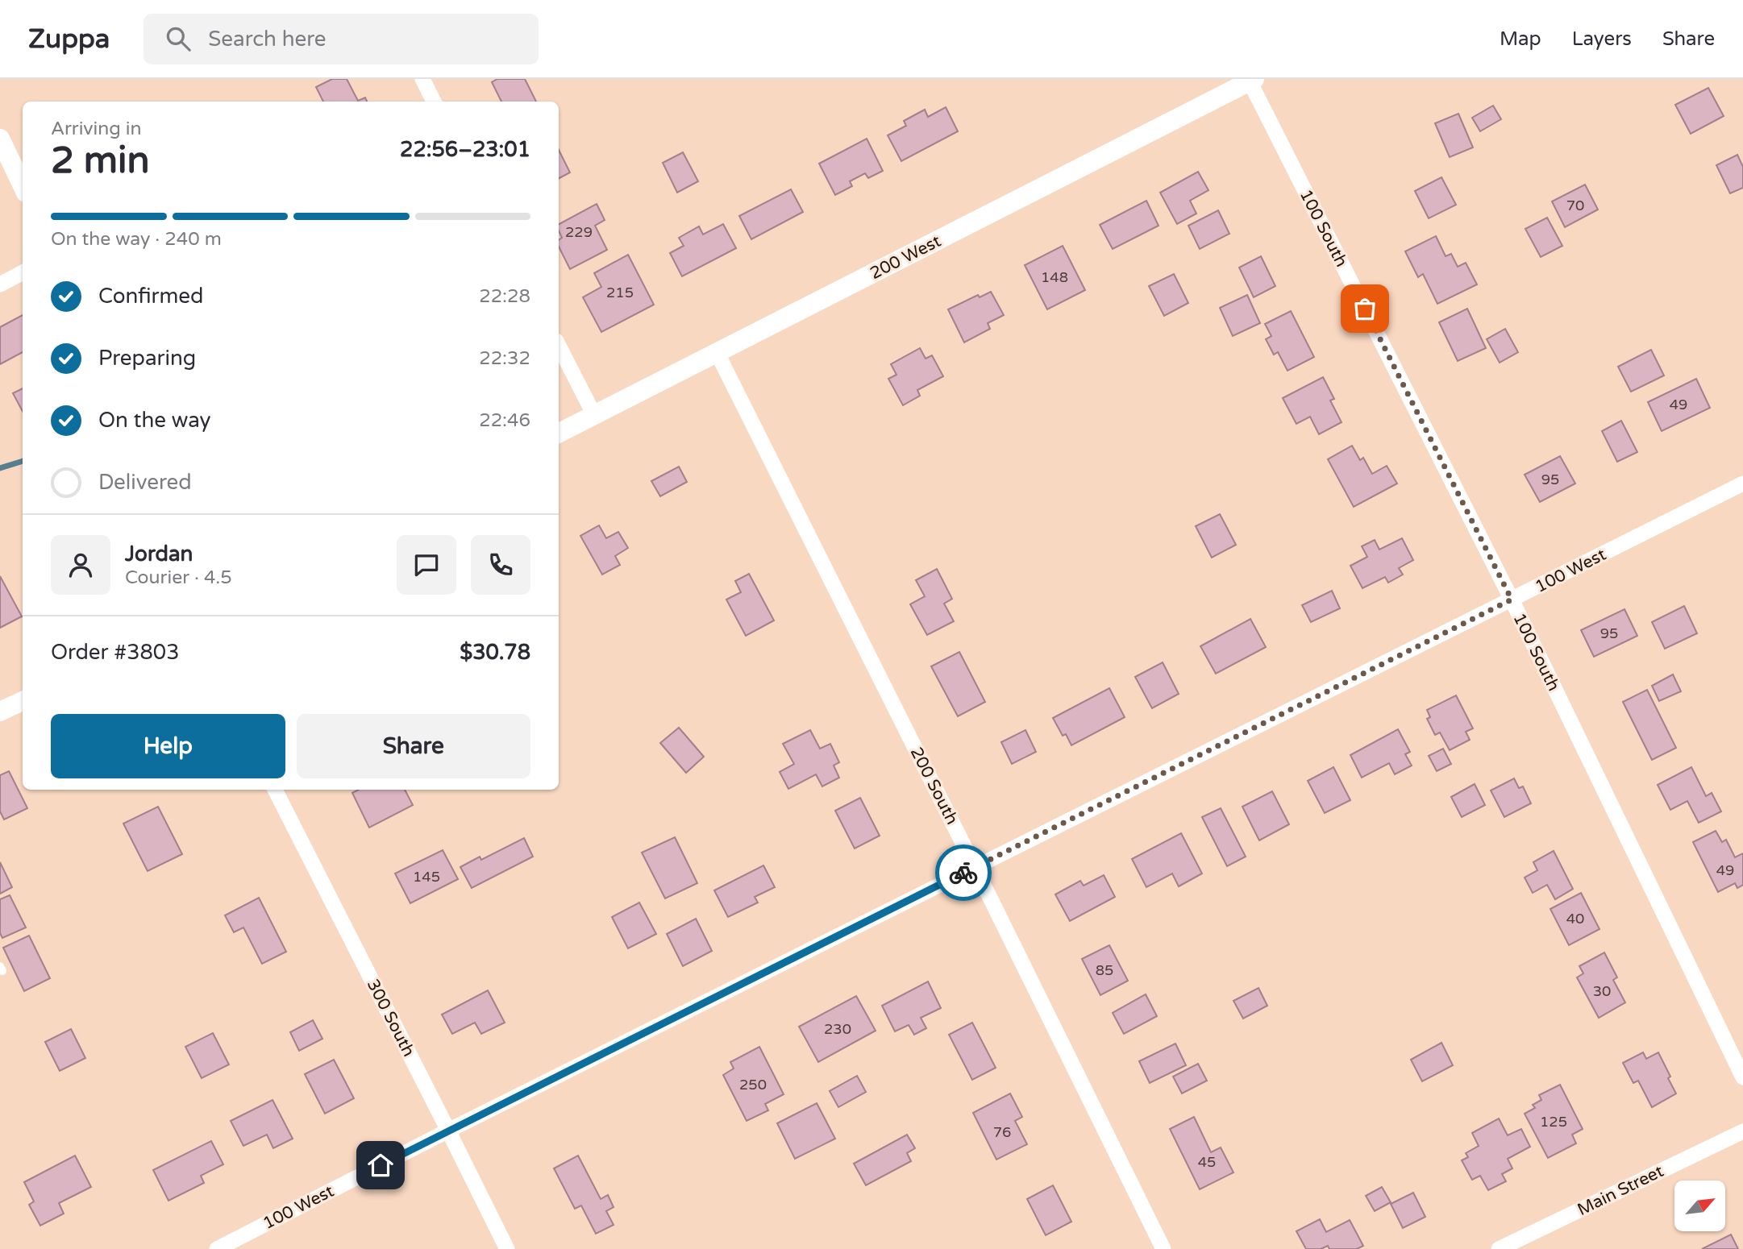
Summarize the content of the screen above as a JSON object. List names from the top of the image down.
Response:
{
  "streets": {
    "street": [
      "100 South",
      "200 West",
      "100 West",
      "200 South",
      "300 South",
      "Main Street"
    ]
  },
  "crossings": [
    ["100 South", "200 West"],
    ["100 South", "100 West"],
    ["200 West", "200 South"],
    ["100 West", "200 South"],
    ["100 West", "300 South"]
  ],
  "house_numbers": [
    "70",
    "229",
    "148",
    "215",
    "49",
    "95",
    "95",
    "49",
    "145",
    "40",
    "85",
    "30",
    "230",
    "250",
    "125",
    "76",
    "45"
  ],
  "north": "top right",
  "page": {
    "header": "Zuppa",
    "search": "Search here",
    "nav": ["Map", "Layers", "Share"],
    "heading": ["2 min", "Arriving in", "22:56–23:01"],
    "panel": [
      "Jordan",
      "Courier · 4.5",
      "Order #3803",
      "$30.78"
    ],
    "bar": "On the way · 240 m",
    "list": [
      ["Confirmed", "22:28"],
      ["Preparing", "22:32"],
      ["On the way", "22:46"],
      "Delivered"
    ],
    "buttons": ["Help", "Share"]
  }
}
